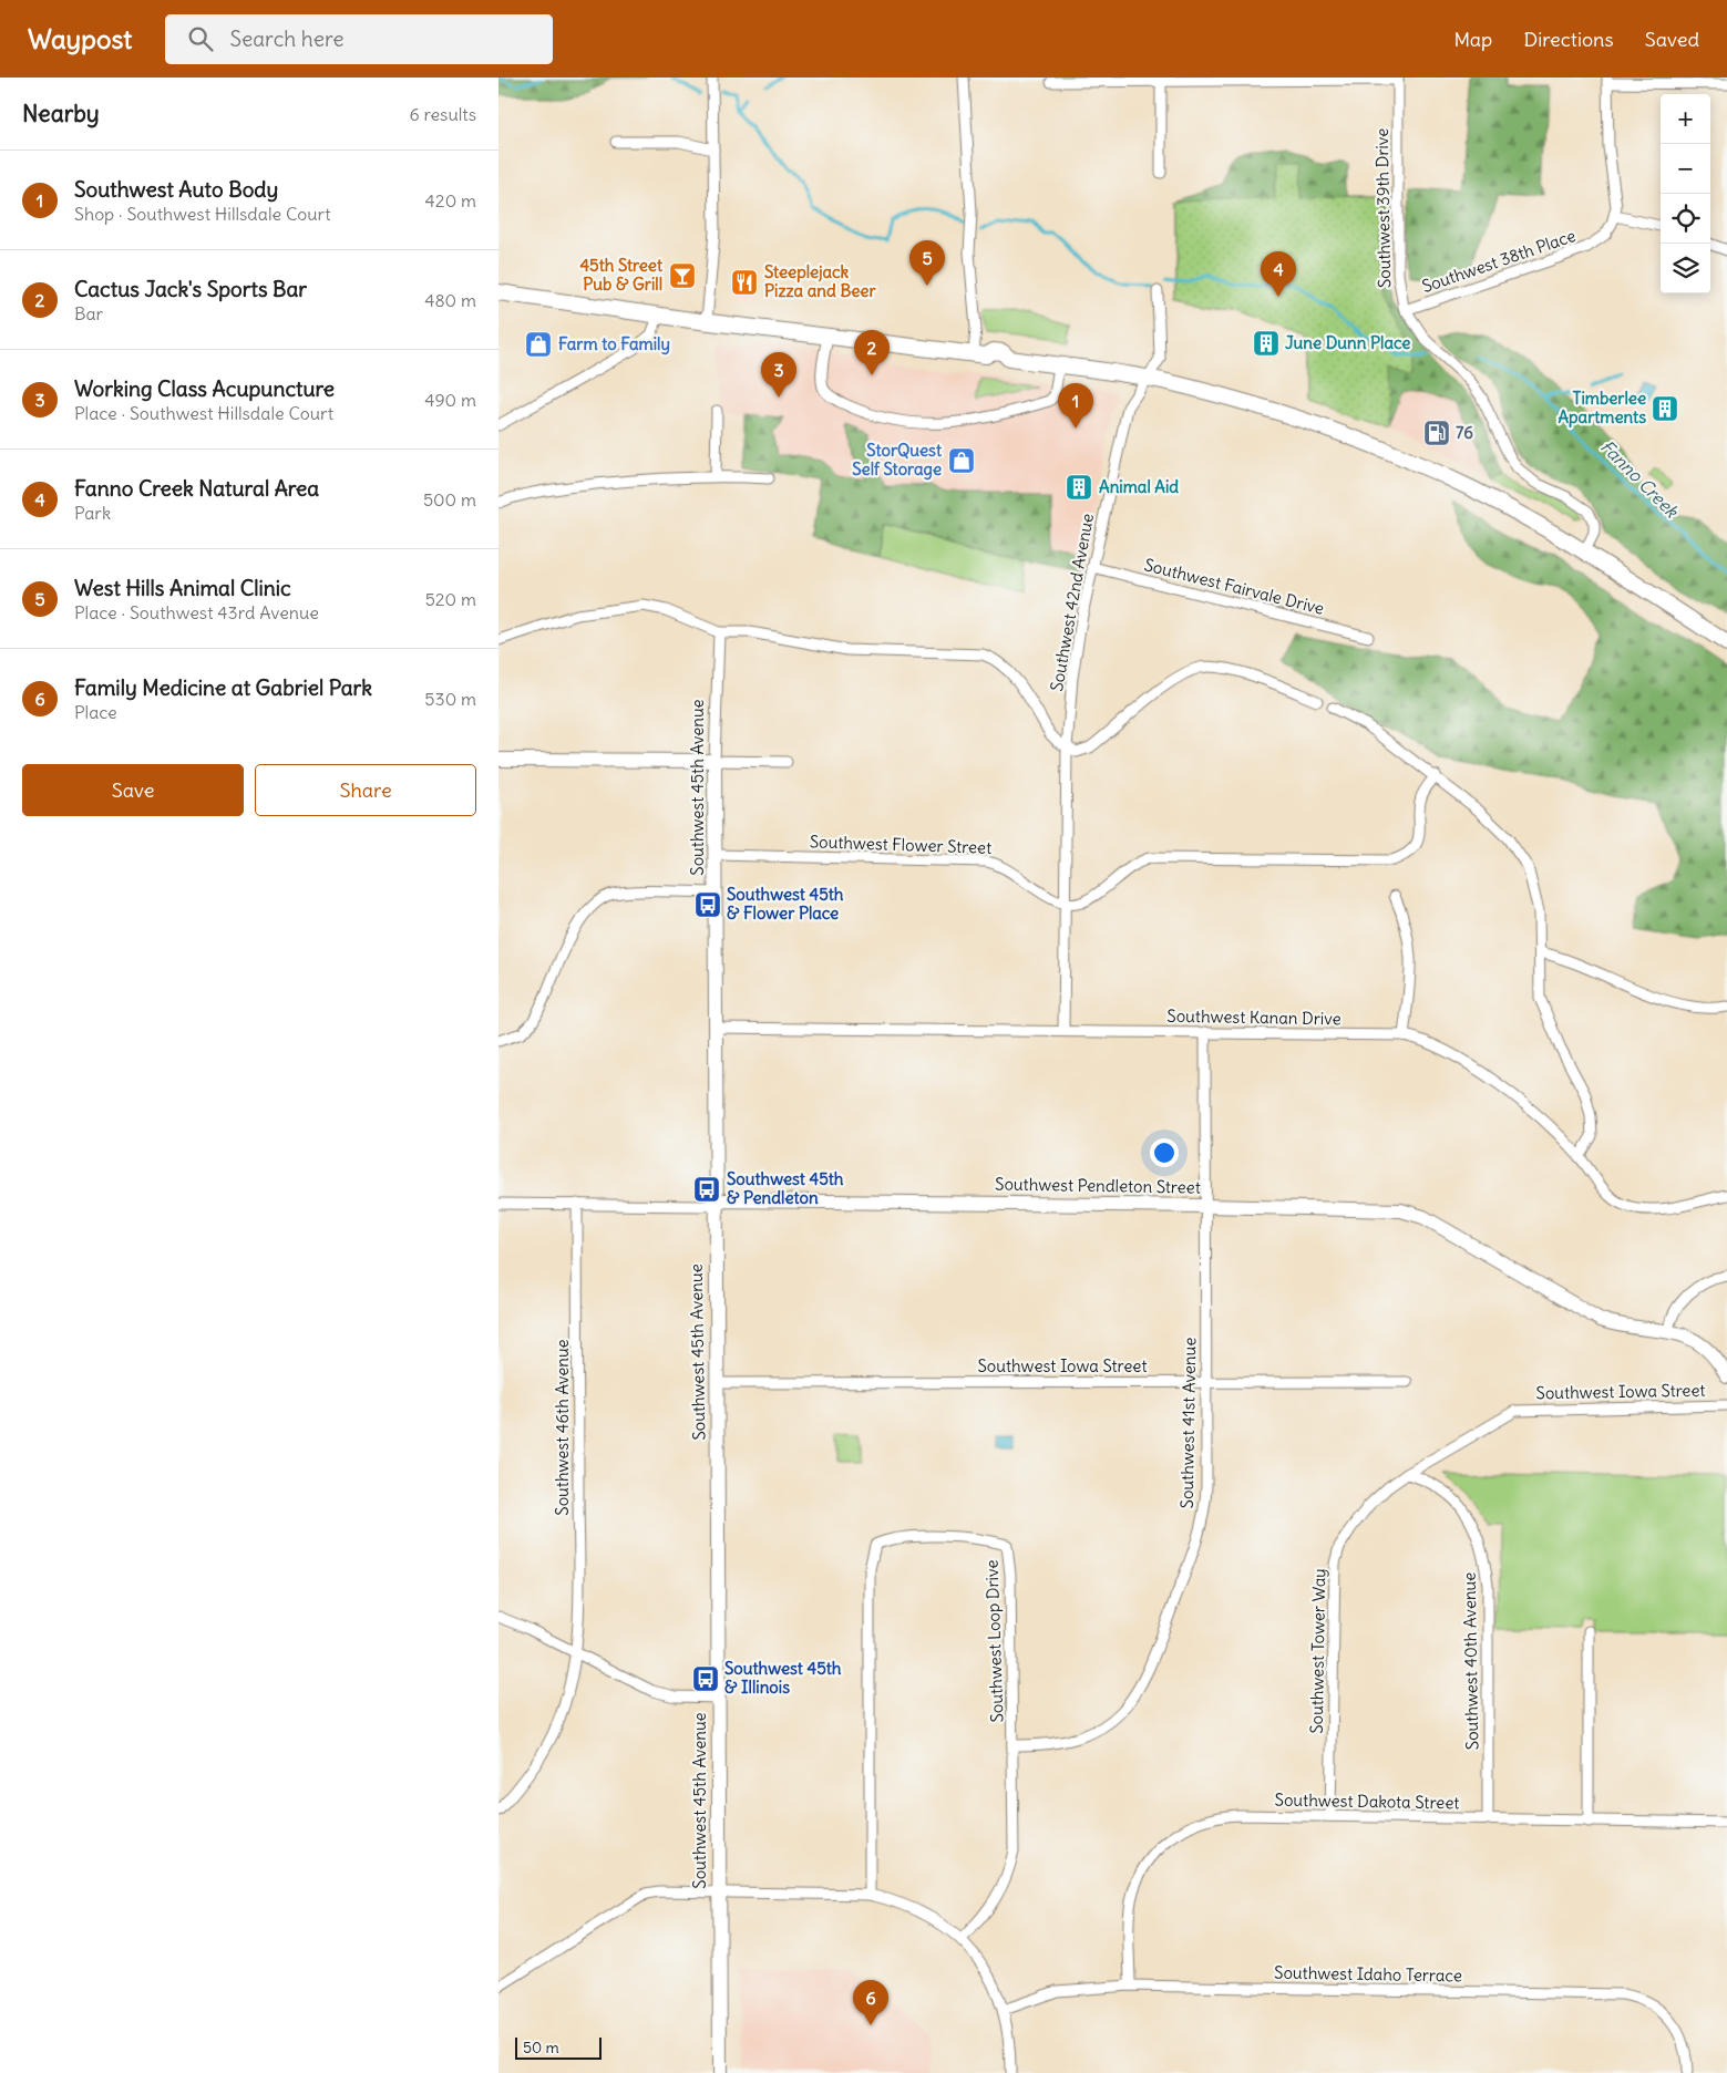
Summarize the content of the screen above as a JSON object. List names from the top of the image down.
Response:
{
  "streets": {
    "street": [
      "Southwest 39th Drive",
      "Southwest 38th Place",
      "Southwest Fairvale Drive",
      "Southwest 42nd Avenue",
      "Southwest 45th Avenue",
      "Southwest Flower Street",
      "Southwest Kanan Drive",
      "Southwest Pendleton Street",
      "Southwest Iowa Street",
      "Southwest 41st Avenue",
      "Southwest 46th Avenue",
      "Southwest Loop Drive",
      "Southwest Tower Way",
      "Southwest 40th Avenue",
      "Southwest Dakota Street",
      "Southwest Idaho Terrace"
    ]
  },
  "crossings": [
    ["Southwest 39th Drive", "Southwest 38th Place"],
    ["Southwest Fairvale Drive", "Southwest 42nd Avenue"],
    ["Southwest 42nd Avenue", "Southwest Flower Street"],
    ["Southwest 42nd Avenue", "Southwest Kanan Drive"],
    ["Southwest 45th Avenue", "Southwest Flower Street"],
    ["Southwest 45th Avenue", "Southwest Kanan Drive"],
    ["Southwest 45th Avenue", "Southwest Pendleton Street"],
    ["Southwest 45th Avenue", "Southwest Iowa Street"],
    ["Southwest Kanan Drive", "Southwest 41st Avenue"],
    ["Southwest Pendleton Street", "Southwest 41st Avenue"],
    ["Southwest Pendleton Street", "Southwest 46th Avenue"],
    ["Southwest Iowa Street", "Southwest 41st Avenue"],
    ["Southwest Iowa Street", "Southwest Tower Way"],
    ["Southwest 41st Avenue", "Southwest Loop Drive"],
    ["Southwest Tower Way", "Southwest 40th Avenue"],
    ["Southwest Tower Way", "Southwest Dakota Street"],
    ["Southwest 40th Avenue", "Southwest Dakota Street"],
    ["Southwest Dakota Street", "Southwest Idaho Terrace"]
  ],
  "water": ["Fanno Creek"],
  "places": {
    "bar": ["45th Street Pub & Grill"],
    "restaurant": ["Steeplejack Pizza and Beer"],
    "building": ["June Dunn Place", "Timberlee Apartments", "Animal Aid"],
    "shop": ["Farm to Family", "StorQuest Self Storage"],
    "fuel station": ["76"],
    "bus stop": ["Southwest 45th & Flower Place", "Southwest 45th & Pendleton", "Southwest 45th & Illinois"]
  },
  "scale_bar": "50 m",
  "page": {
    "header": "Waypost",
    "search": "Search here",
    "nav": ["Map", "Directions", "Saved"],
    "heading": ["Nearby", "6 results"],
    "map_buttons": ["+", "−"],
    "list": [
      {
        "mark": "1",
        "name": "Southwest Auto Body",
        "note": "Shop · Southwest Hillsdale Court",
        "value": "420 m"
      },
      {
        "mark": "2",
        "name": "Cactus Jack's Sports Bar",
        "note": "Bar",
        "value": "480 m"
      },
      {
        "mark": "3",
        "name": "Working Class Acupuncture",
        "note": "Place · Southwest Hillsdale Court",
        "value": "490 m"
      },
      {
        "mark": "4",
        "name": "Fanno Creek Natural Area",
        "note": "Park",
        "value": "500 m"
      },
      {
        "mark": "5",
        "name": "West Hills Animal Clinic",
        "note": "Place · Southwest 43rd Avenue",
        "value": "520 m"
      },
      {
        "mark": "6",
        "name": "Family Medicine at Gabriel Park",
        "note": "Place",
        "value": "530 m"
      }
    ],
    "pins": [
      "5",
      "4",
      "2",
      "3",
      "1",
      "6"
    ],
    "buttons": ["Save", "Share"],
    "scale": "50 m"
  }
}
